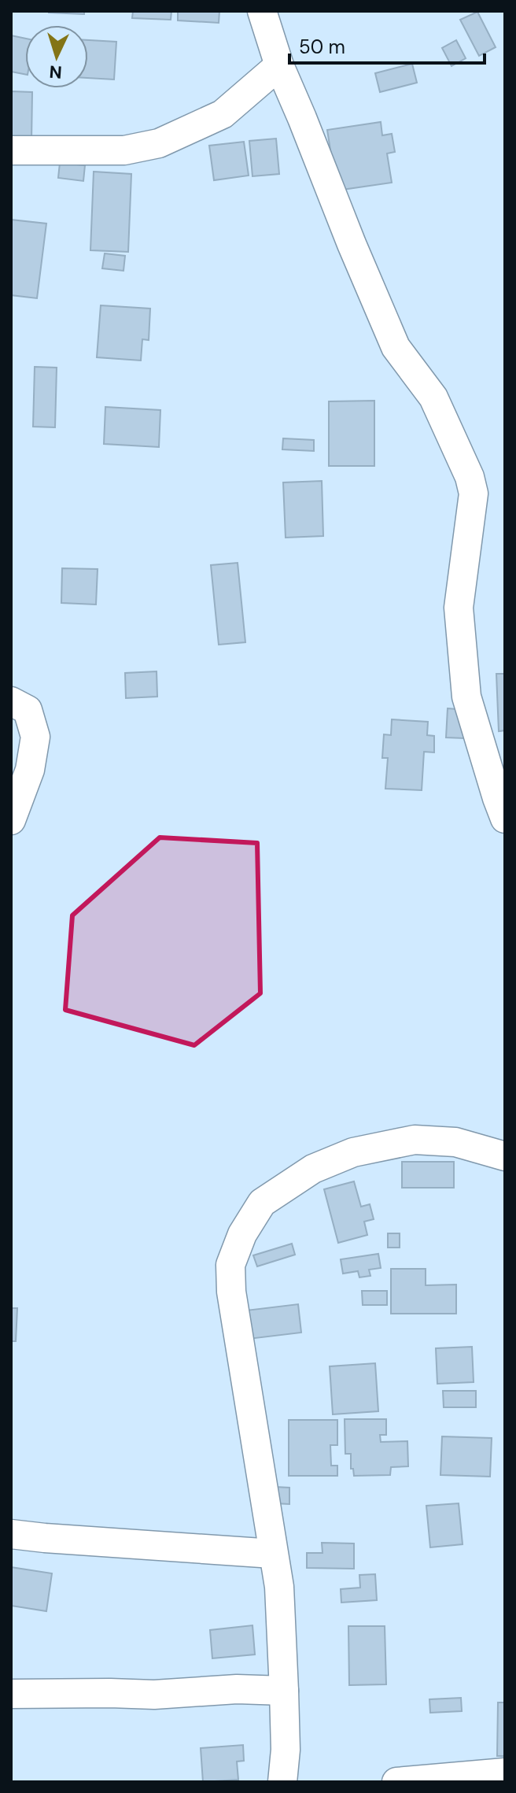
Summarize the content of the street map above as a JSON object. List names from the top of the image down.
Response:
{
  "scale_bar": "50 m",
  "north": "bottom"
}
